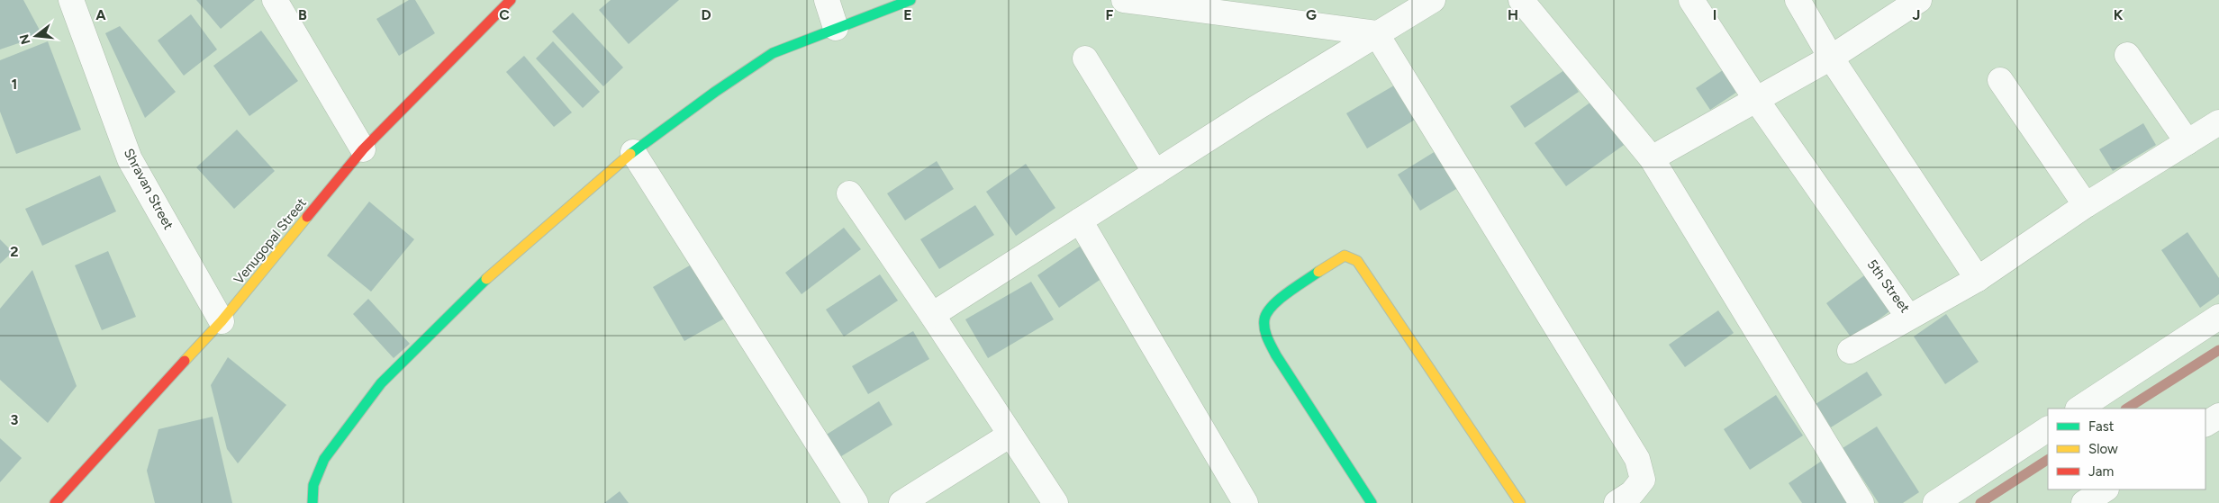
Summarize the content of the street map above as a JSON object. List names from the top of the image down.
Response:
{
  "streets": {
    "street": ["Shravan Street", "Venugopal Street", "5th Street"]
  },
  "crossings": [
    ["Shravan Street", "Venugopal Street"]
  ],
  "legend": ["Fast", "Slow", "Jam"],
  "north": "left",
  "grid": {
    "columns": [
      "A",
      "B",
      "C",
      "D",
      "E",
      "F",
      "G",
      "H",
      "I",
      "J",
      "K"
    ],
    "rows": ["1", "2", "3"]
  }
}
